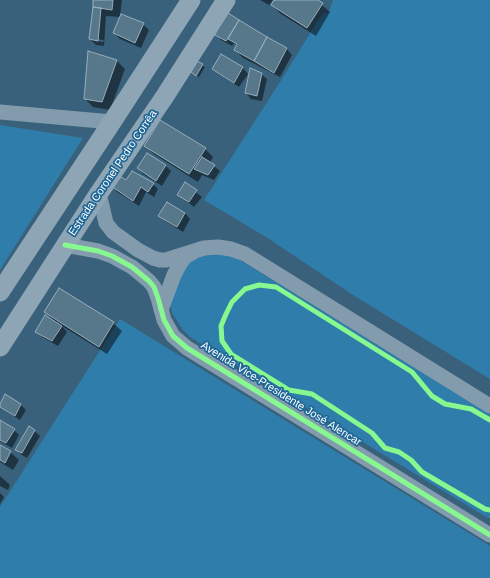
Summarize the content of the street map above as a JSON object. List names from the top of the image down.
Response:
{
  "streets": {
    "main road": ["Estrada Coronel Pedro Corrêa"],
    "street": ["Avenida Vice-Presidente José Alencar"]
  },
  "crossings": [
    ["Estrada Coronel Pedro Corrêa", "Avenida Vice-Presidente José Alencar"]
  ]
}
